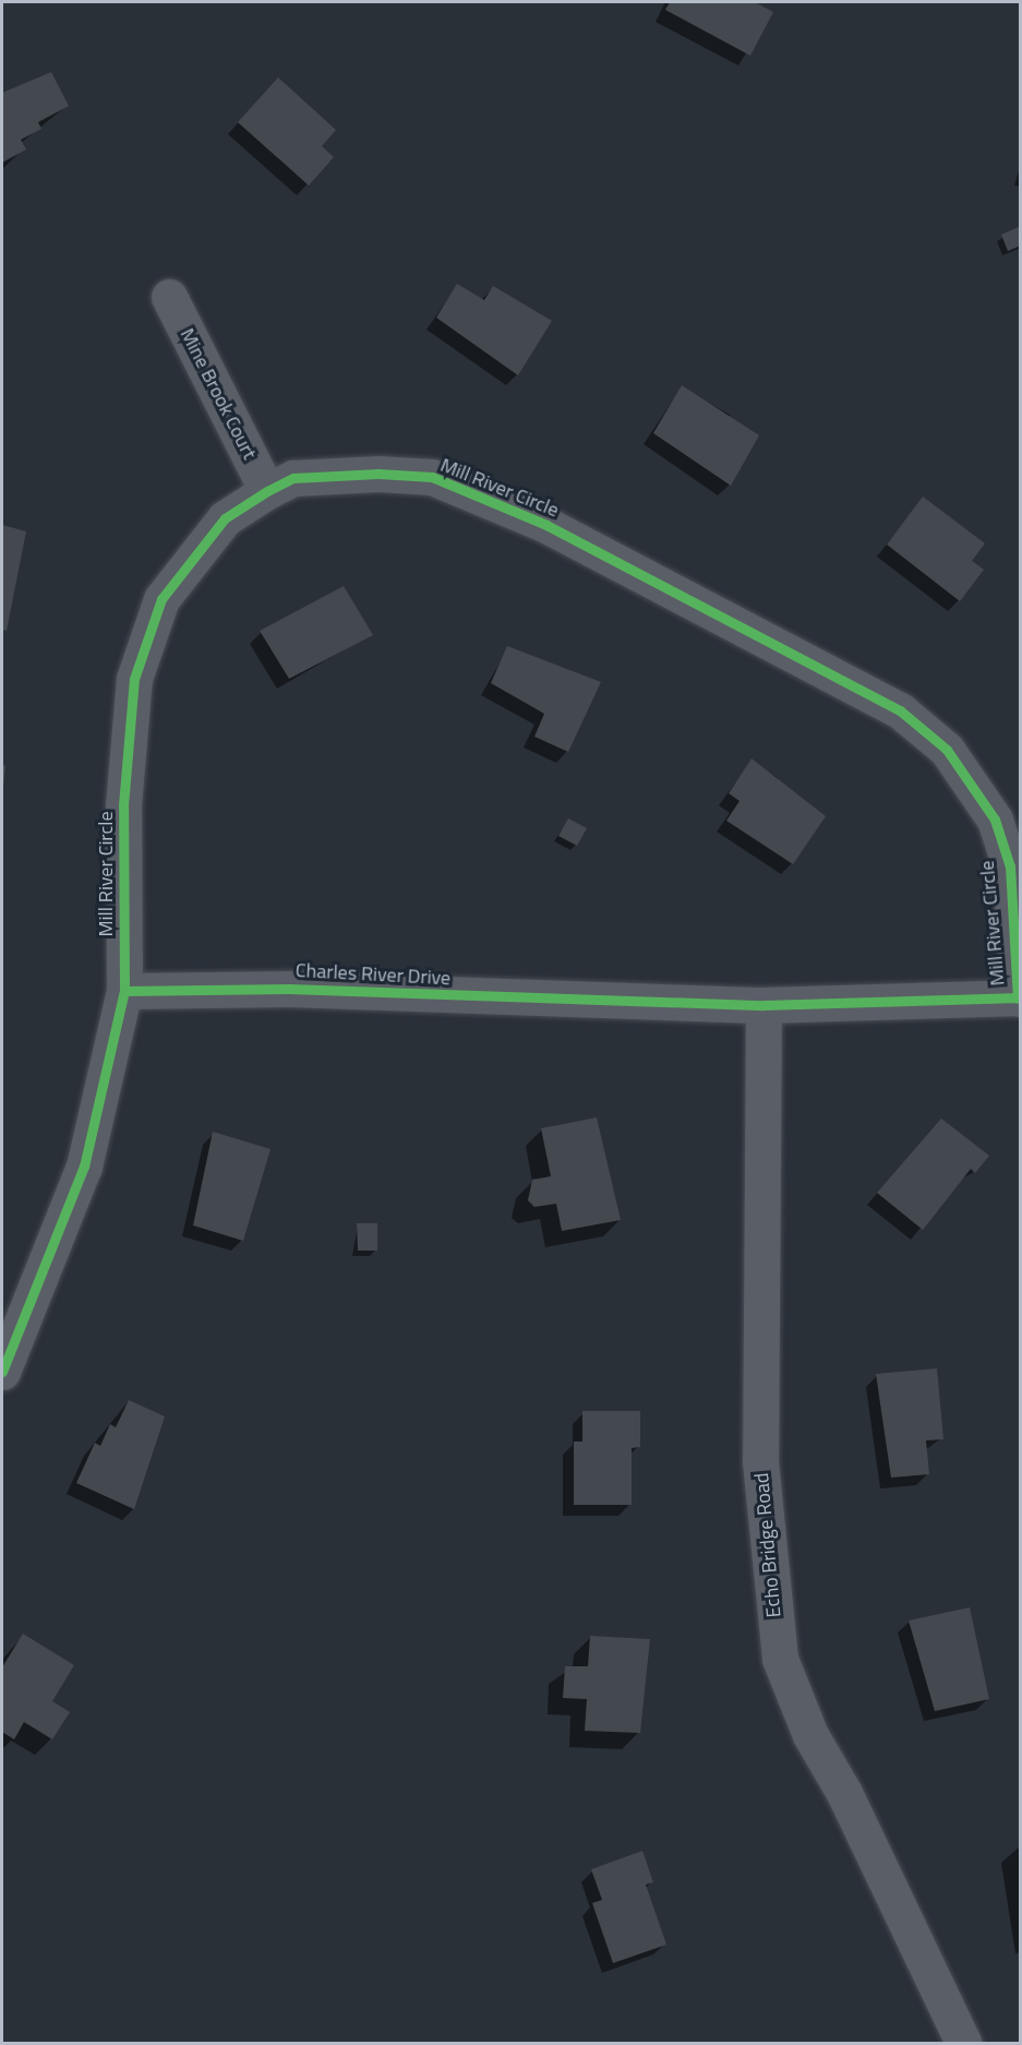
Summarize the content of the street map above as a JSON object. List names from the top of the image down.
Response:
{
  "streets": {
    "street": [
      "Mine Brook Court",
      "Mill River Circle",
      "Charles River Drive",
      "Echo Bridge Road"
    ]
  },
  "crossings": [
    ["Mine Brook Court", "Mill River Circle"],
    ["Mill River Circle", "Charles River Drive"],
    ["Charles River Drive", "Echo Bridge Road"]
  ]
}
